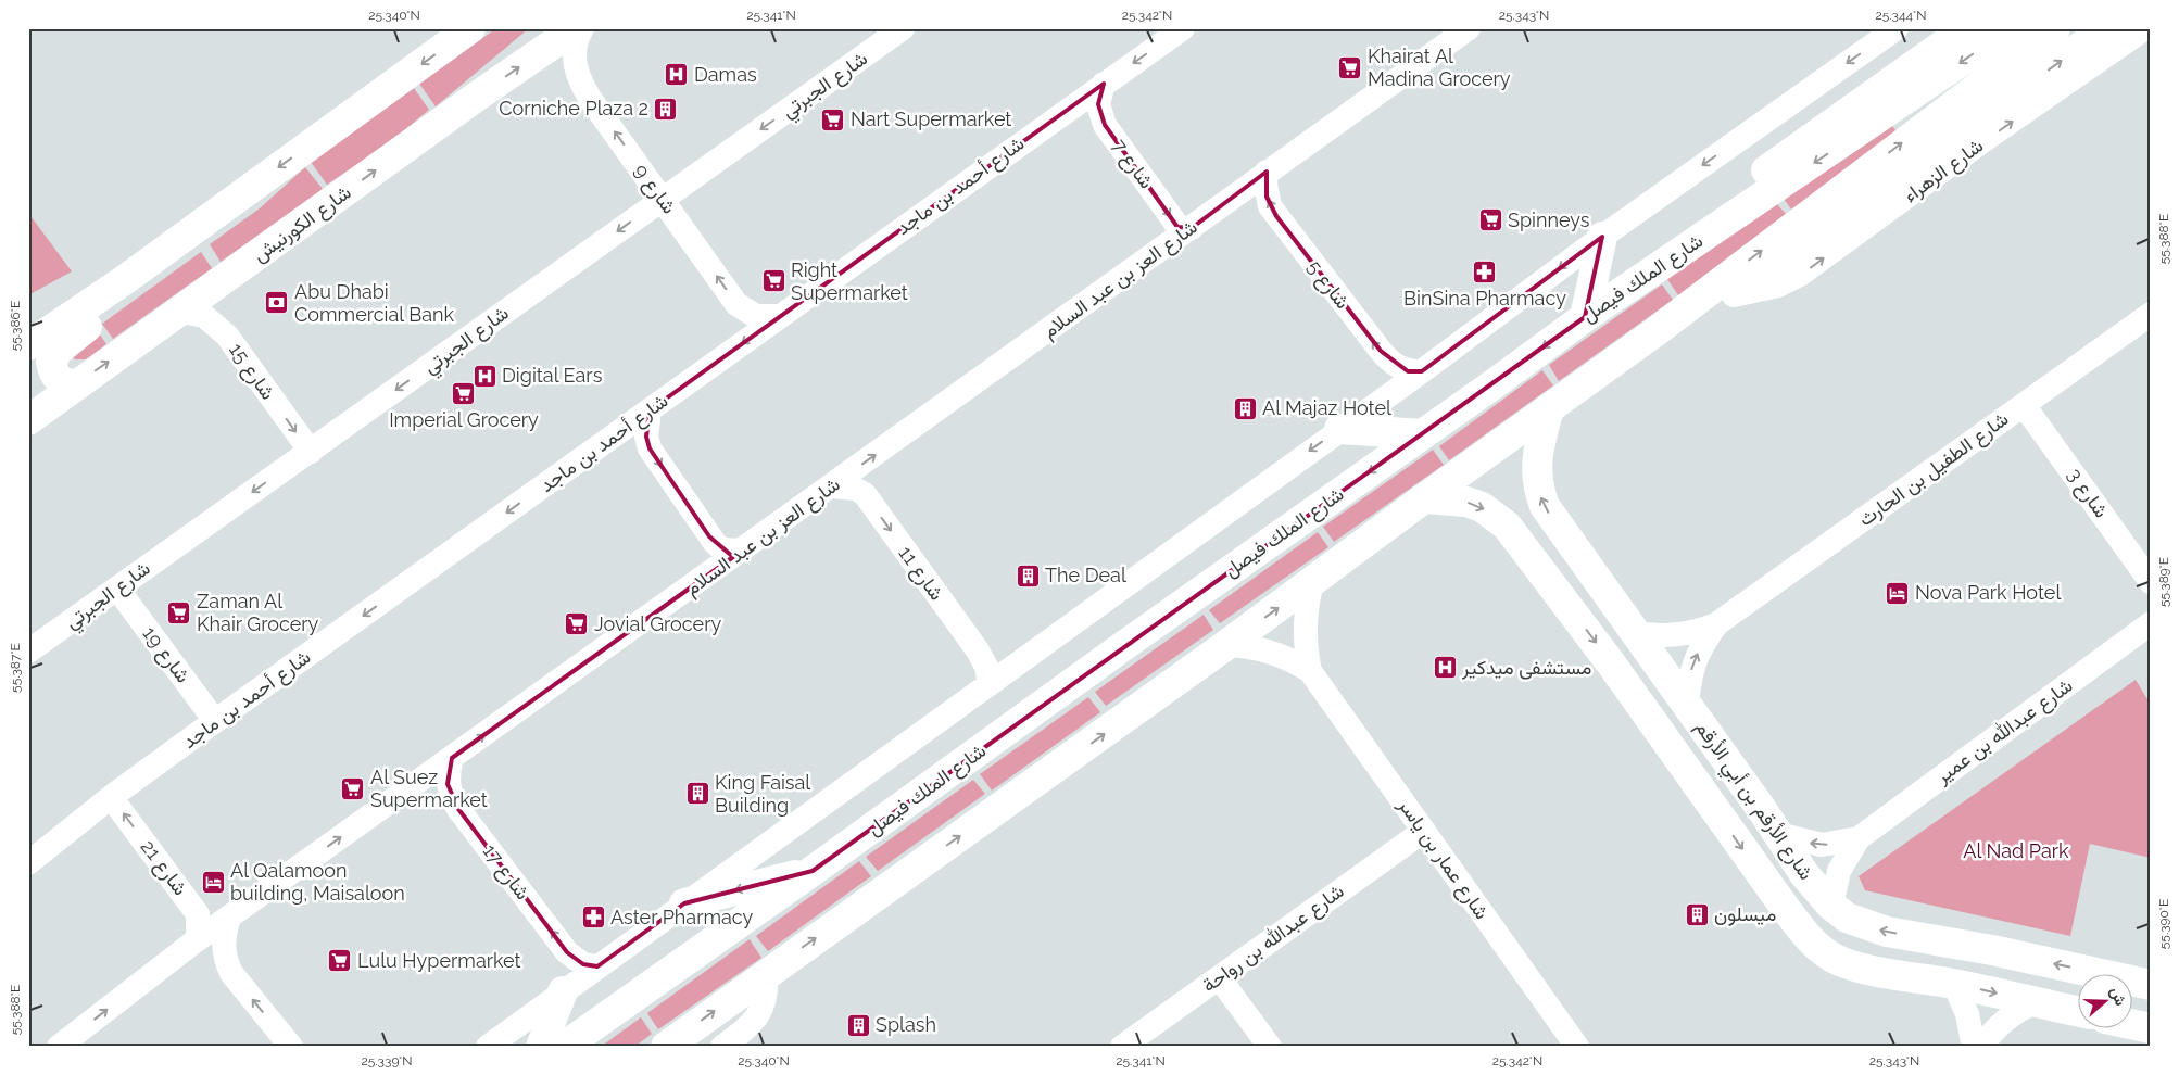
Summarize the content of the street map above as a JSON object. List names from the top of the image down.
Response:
{
  "streets": {
    "main road": ["شارع الكورنيش", "شارع الملك فيصل", "شارع الأرقم بن أبي الأرقم"],
    "street": [
      "شارع الجبرتي",
      "شارع 7",
      "شارع الزهراء",
      "شارع أحمد بن ماجد",
      "شارع 9",
      "شارع العز بن عبد السلام",
      "شارع 5",
      "شارع 15",
      "شارع الطفيل بن الحارث",
      "شارع 3",
      "شارع 11",
      "شارع 19",
      "شارع عبدالله بن عمير",
      "شارع عمار بن ياسر",
      "شارع 21",
      "شارع 17",
      "شارع عبدالله بن رواحة"
    ]
  },
  "crossings": [
    ["شارع الجبرتي", "شارع 9"],
    ["شارع الجبرتي", "شارع 15"],
    ["شارع الجبرتي", "شارع 19"],
    ["شارع 7", "شارع أحمد بن ماجد"],
    ["شارع 7", "شارع العز بن عبد السلام"],
    ["شارع أحمد بن ماجد", "شارع 9"],
    ["شارع أحمد بن ماجد", "شارع 19"],
    ["شارع أحمد بن ماجد", "شارع 21"],
    ["شارع الكورنيش", "شارع 15"],
    ["شارع العز بن عبد السلام", "شارع 5"],
    ["شارع العز بن عبد السلام", "شارع 11"],
    ["شارع العز بن عبد السلام", "شارع 21"],
    ["شارع العز بن عبد السلام", "شارع 17"],
    ["شارع الطفيل بن الحارث", "شارع 3"],
    ["شارع الطفيل بن الحارث", "شارع الأرقم بن أبي الأرقم"],
    ["شارع عبدالله بن عمير", "شارع الأرقم بن أبي الأرقم"],
    ["شارع عمار بن ياسر", "شارع عبدالله بن رواحة"]
  ],
  "one_way": [
    "شارع الجبرتي",
    "شارع 7",
    "شارع أحمد بن ماجد",
    "شارع العز بن عبد السلام",
    "شارع 5",
    "شارع 15",
    "شارع 11",
    "شارع 21",
    "شارع 17"
  ],
  "parks": ["Al Nad Park"],
  "places": {
    "supermarket": [
      "Khairat Al Madina Grocery",
      "Nart Supermarket",
      "Spinneys",
      "Right Supermarket",
      "Imperial Grocery",
      "Zaman Al Khair Grocery",
      "Jovial Grocery",
      "Al Suez Supermarket",
      "Lulu Hypermarket"
    ],
    "hospital": ["Damas", "Digital Ears", "مستشفى ميدكير"],
    "building": [
      "Corniche Plaza 2",
      "Al Majaz Hotel",
      "The Deal",
      "King Faisal Building",
      "ميسلون",
      "Splash"
    ],
    "pharmacy": ["BinSina Pharmacy", "Aster Pharmacy"],
    "bank": ["Abu Dhabi Commercial Bank"],
    "hotel": ["Nova Park Hotel", "Al Qalamoon building, Maisaloon"]
  },
  "north": "right",
  "coordinates": [
    "25.340°N",
    "25.341°N",
    "25.342°N",
    "25.343°N",
    "25.344°N",
    "55.388°E",
    "55.386°E",
    "55.389°E",
    "55.387°E",
    "55.390°E",
    "25.339°N"
  ]
}
